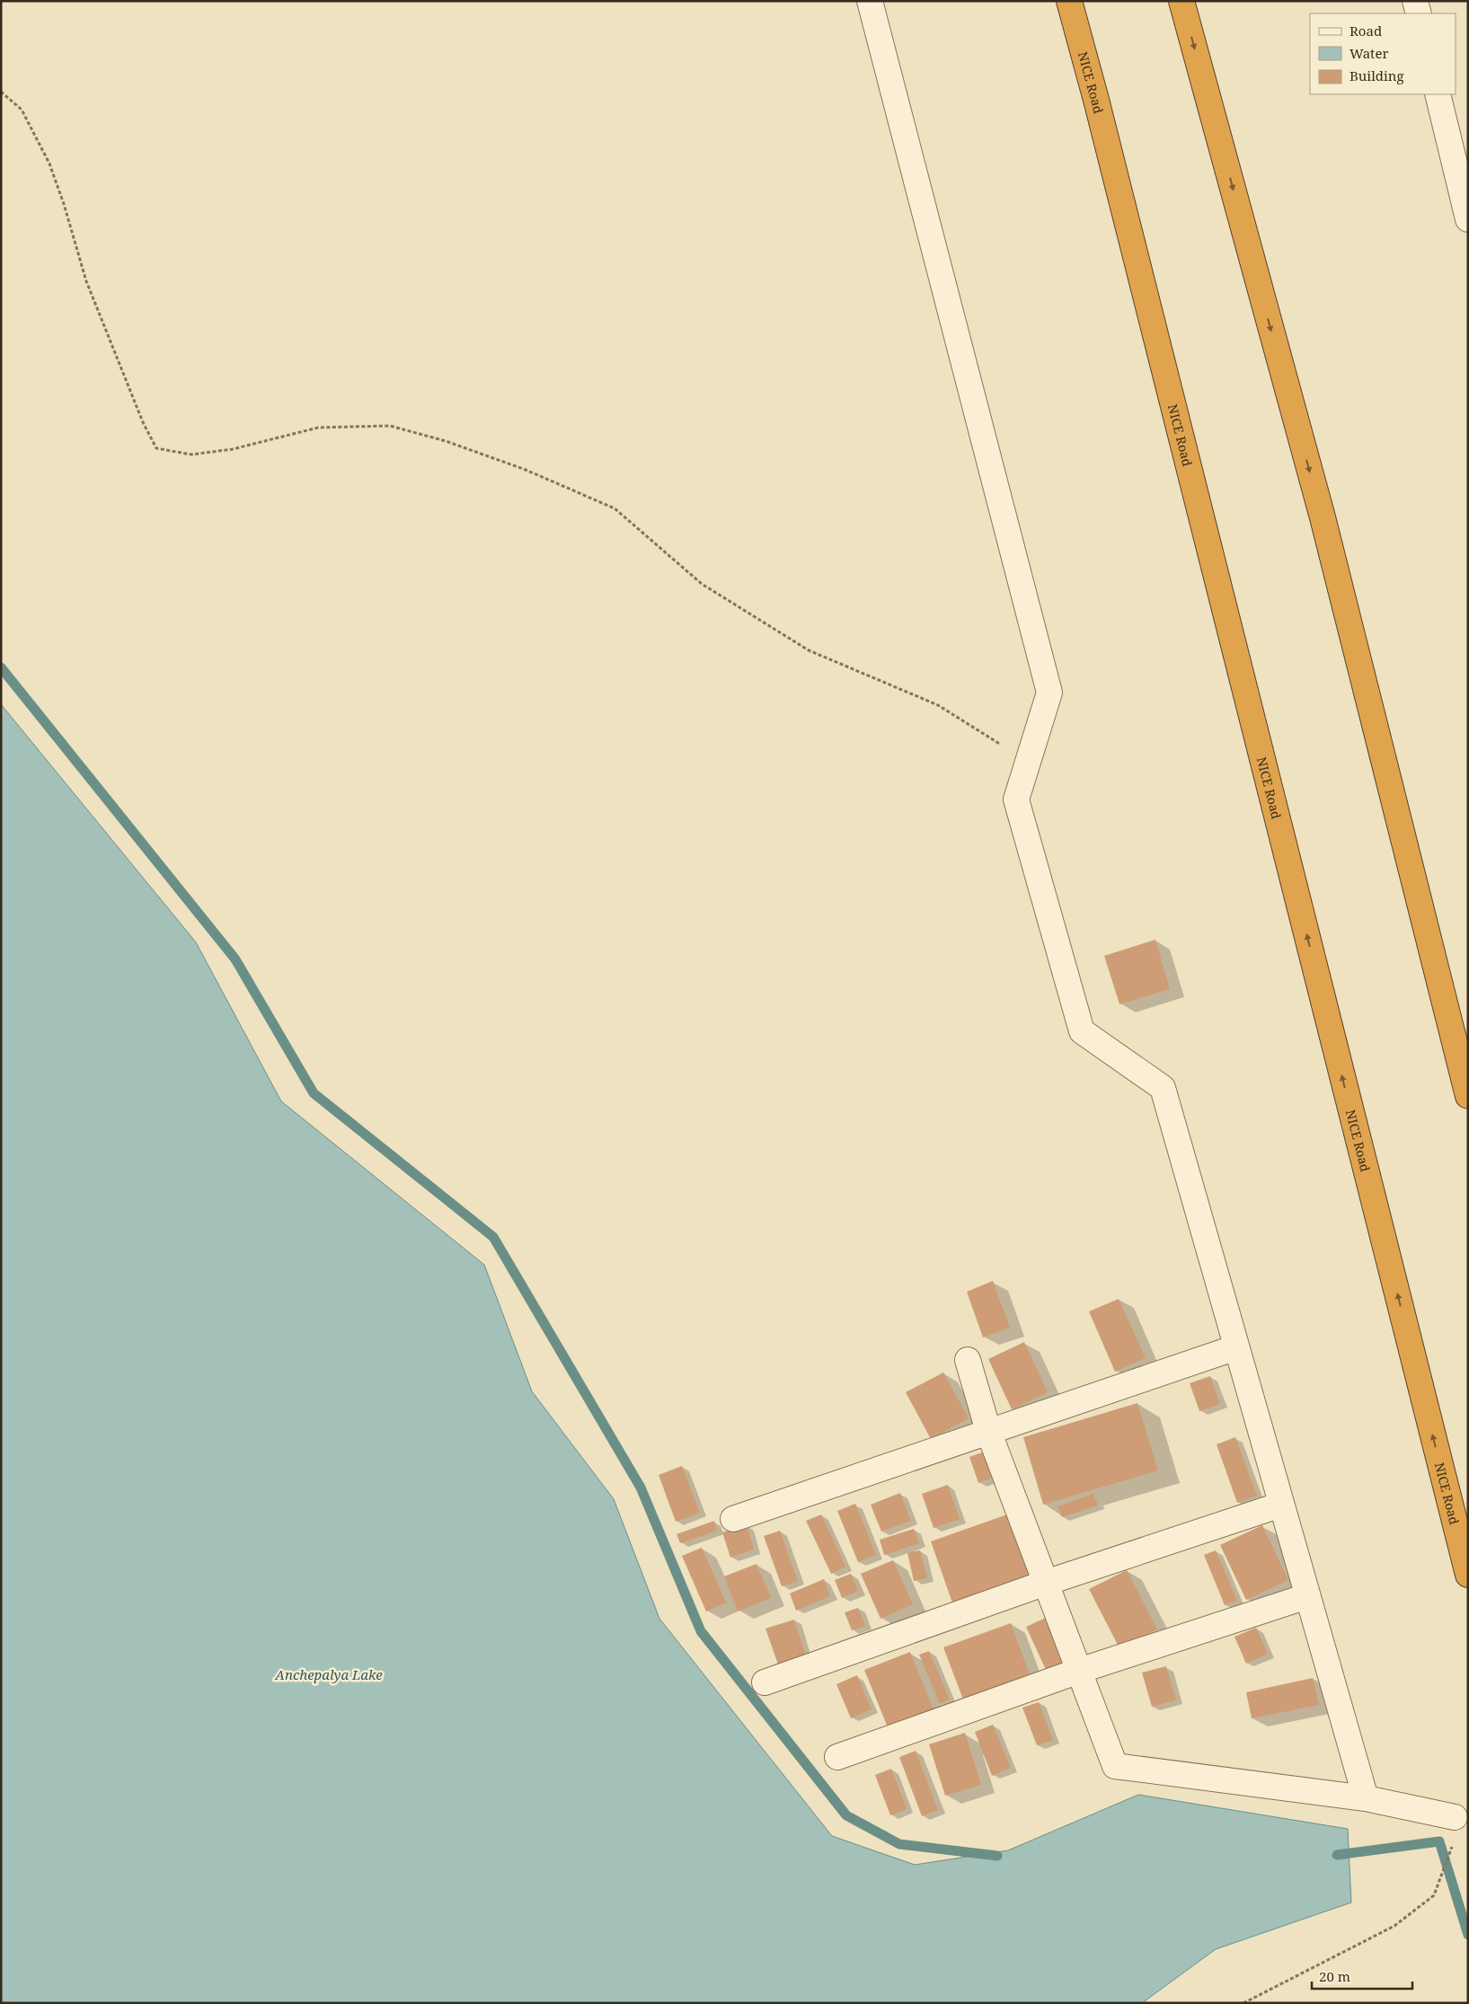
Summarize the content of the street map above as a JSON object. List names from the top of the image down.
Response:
{
  "streets": {
    "highway": ["NICE Road"]
  },
  "water": ["Anchepalya Lake"],
  "legend": ["Road", "Water", "Building"],
  "scale_bar": "20 m"
}
